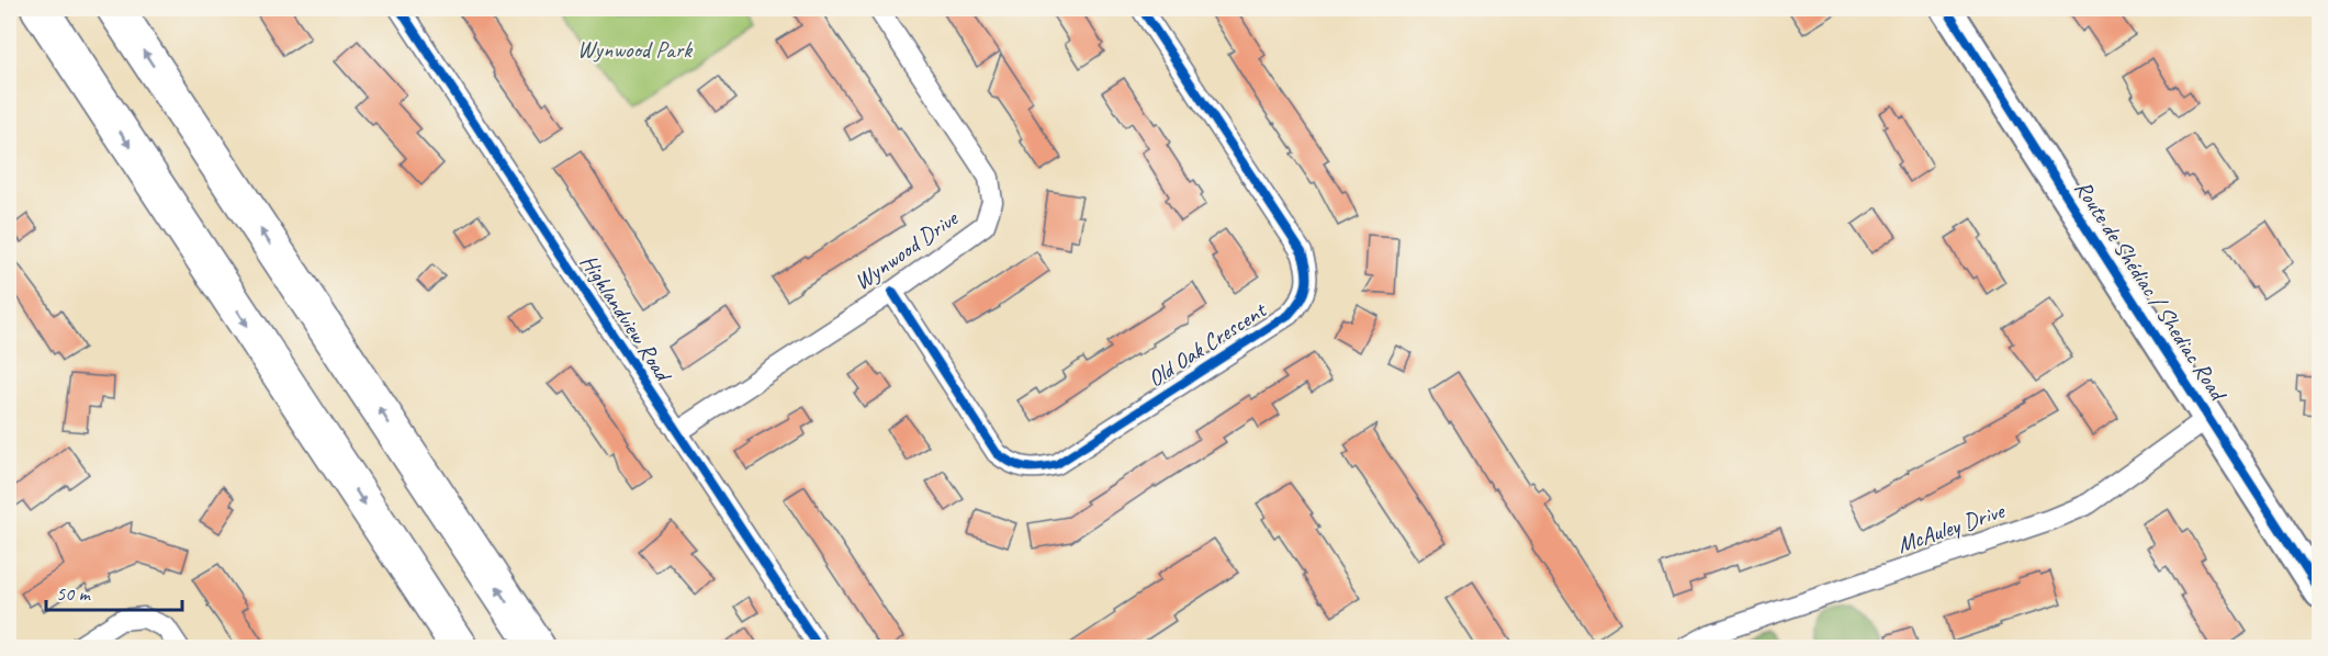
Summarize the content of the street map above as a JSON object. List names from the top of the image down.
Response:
{
  "streets": {
    "main road": ["Route de Shédiac / Shediac Road"],
    "street": [
      "Wynwood Drive",
      "Highlandview Road",
      "Old Oak Crescent",
      "McAuley Drive"
    ]
  },
  "crossings": [
    ["Wynwood Drive", "Highlandview Road"],
    ["Wynwood Drive", "Old Oak Crescent"],
    ["Route de Shédiac / Shediac Road", "McAuley Drive"]
  ],
  "parks": ["Wynwood Park"],
  "scale_bar": "50 m"
}
